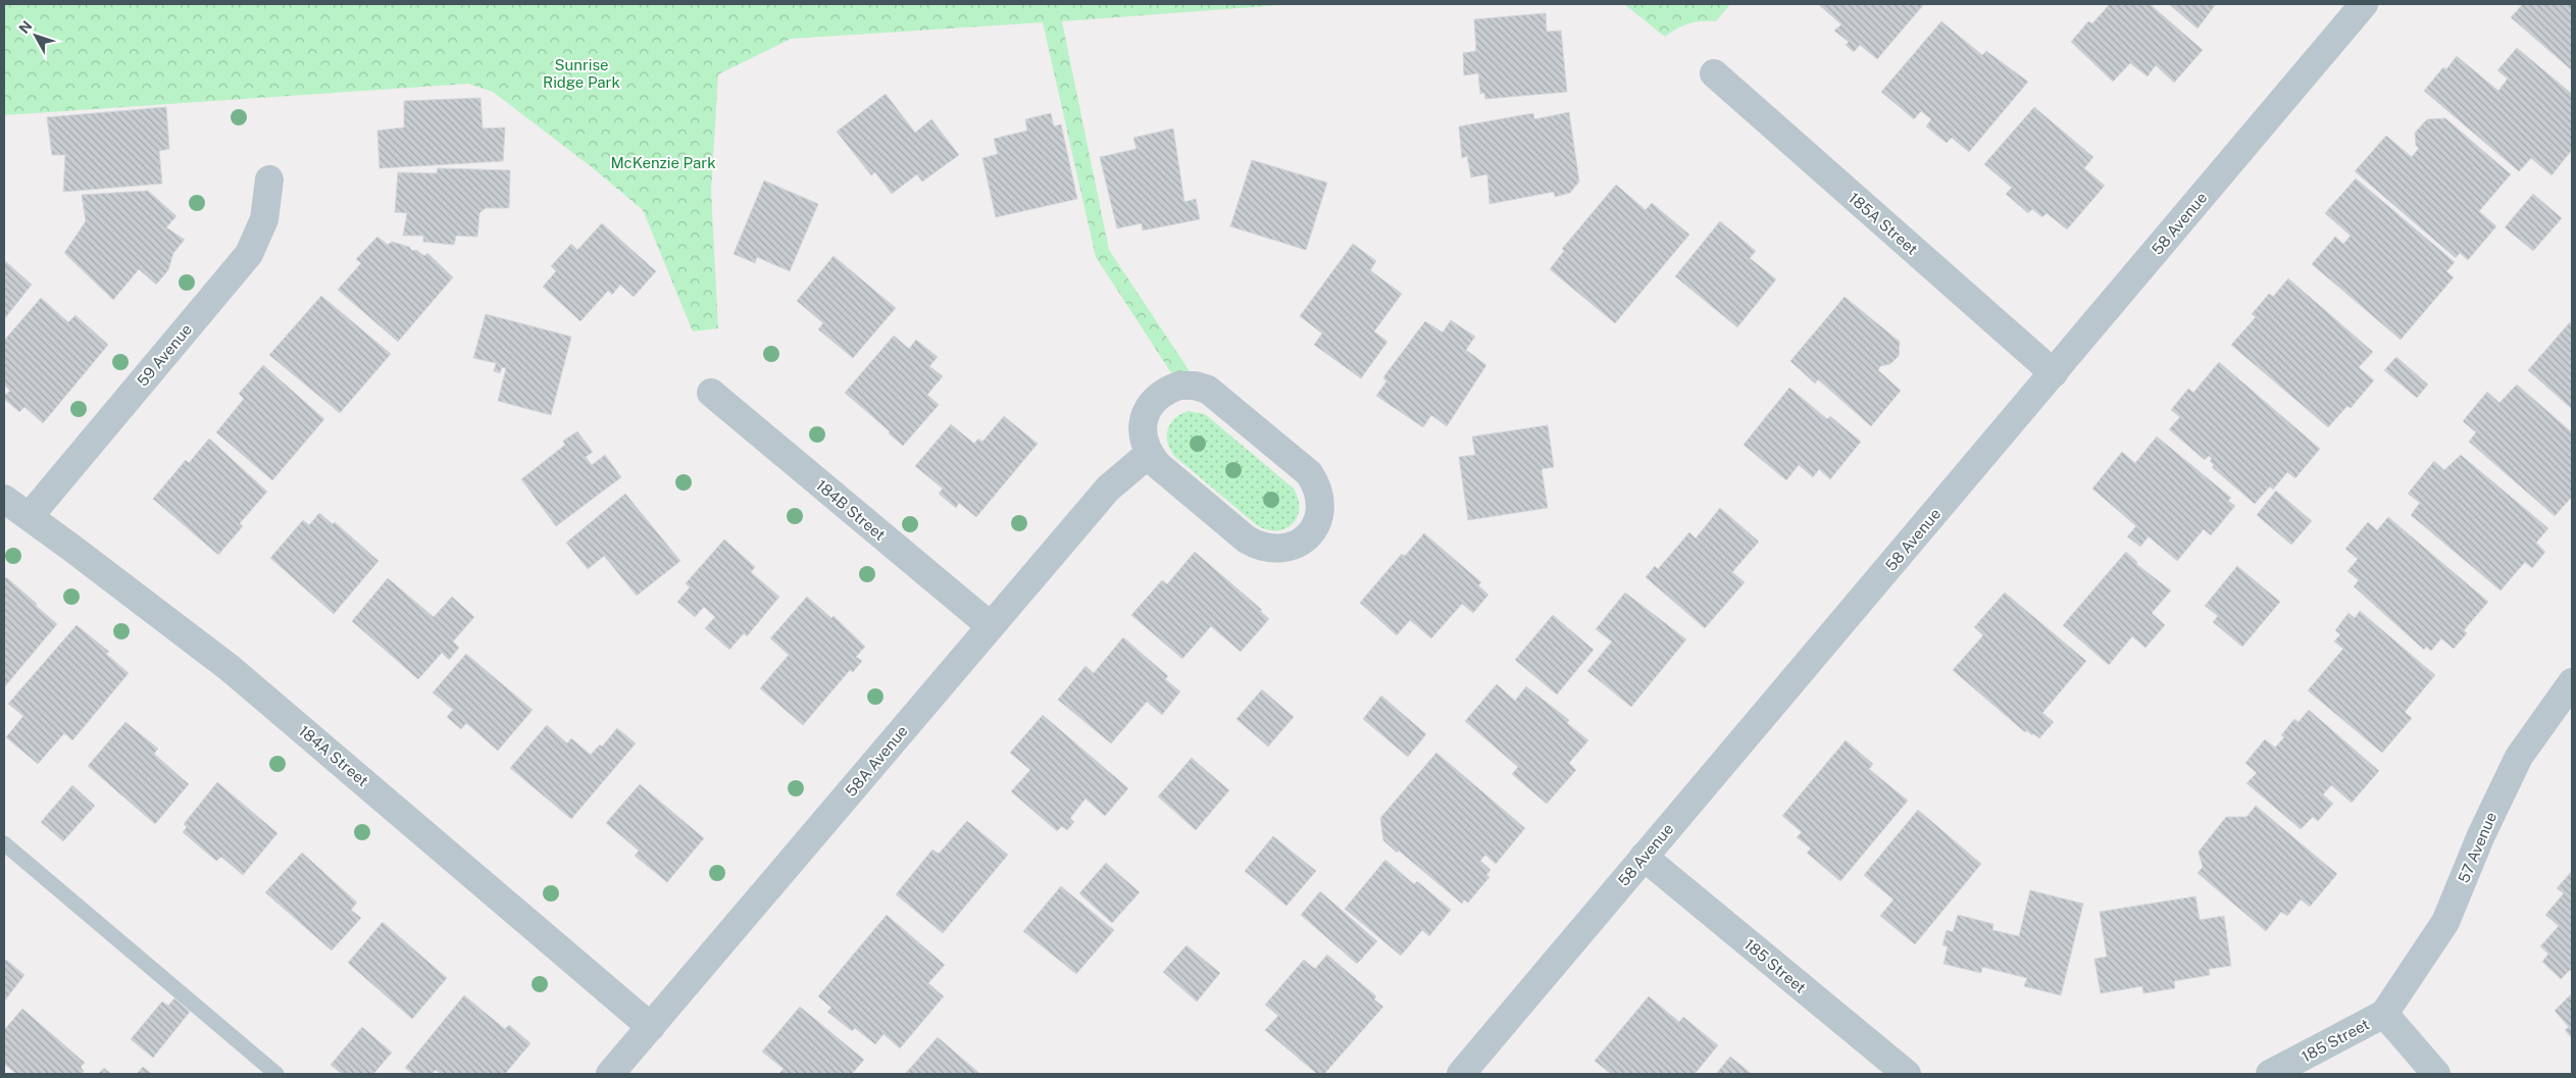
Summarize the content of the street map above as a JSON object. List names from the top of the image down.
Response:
{
  "streets": {
    "street": [
      "185A Street",
      "58 Avenue",
      "59 Avenue",
      "184B Street",
      "184A Street",
      "58A Avenue",
      "57 Avenue",
      "185 Street"
    ]
  },
  "crossings": [
    ["185A Street", "58 Avenue"],
    ["58 Avenue", "185 Street"],
    ["59 Avenue", "184A Street"],
    ["184B Street", "58A Avenue"],
    ["184A Street", "58A Avenue"],
    ["57 Avenue", "185 Street"]
  ],
  "parks": ["Sunrise Ridge Park", "McKenzie Park"],
  "north": "top left"
}
